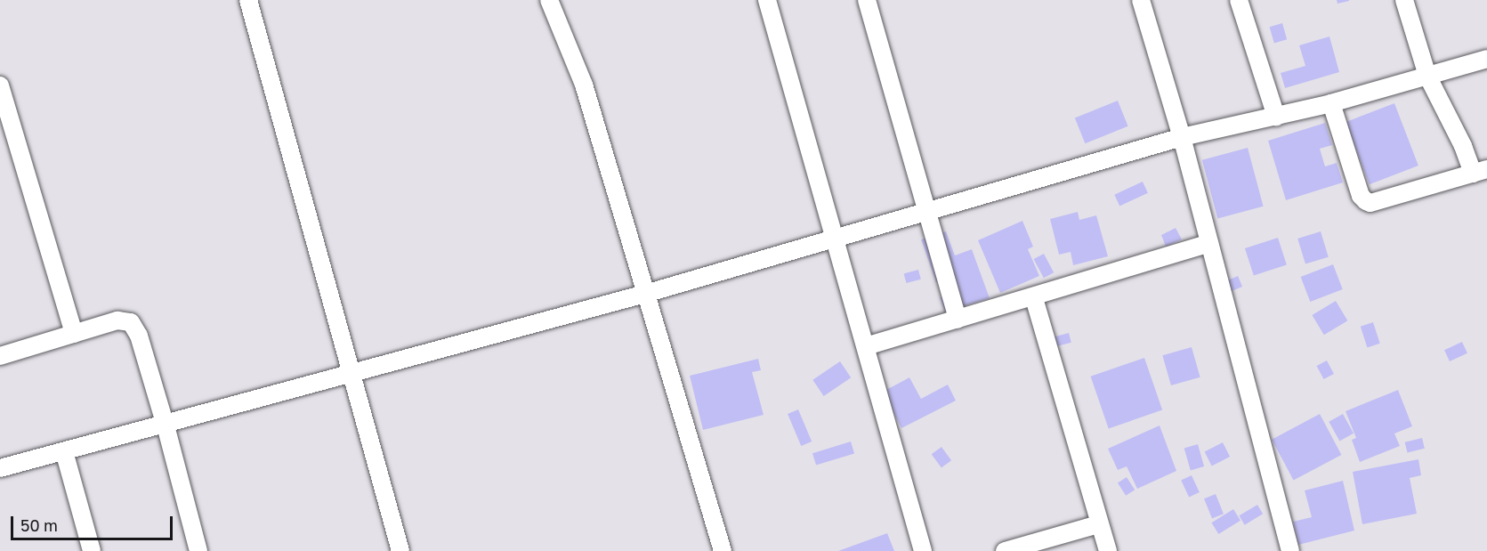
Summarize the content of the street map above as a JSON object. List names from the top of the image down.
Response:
{
  "scale_bar": "50 m"
}
